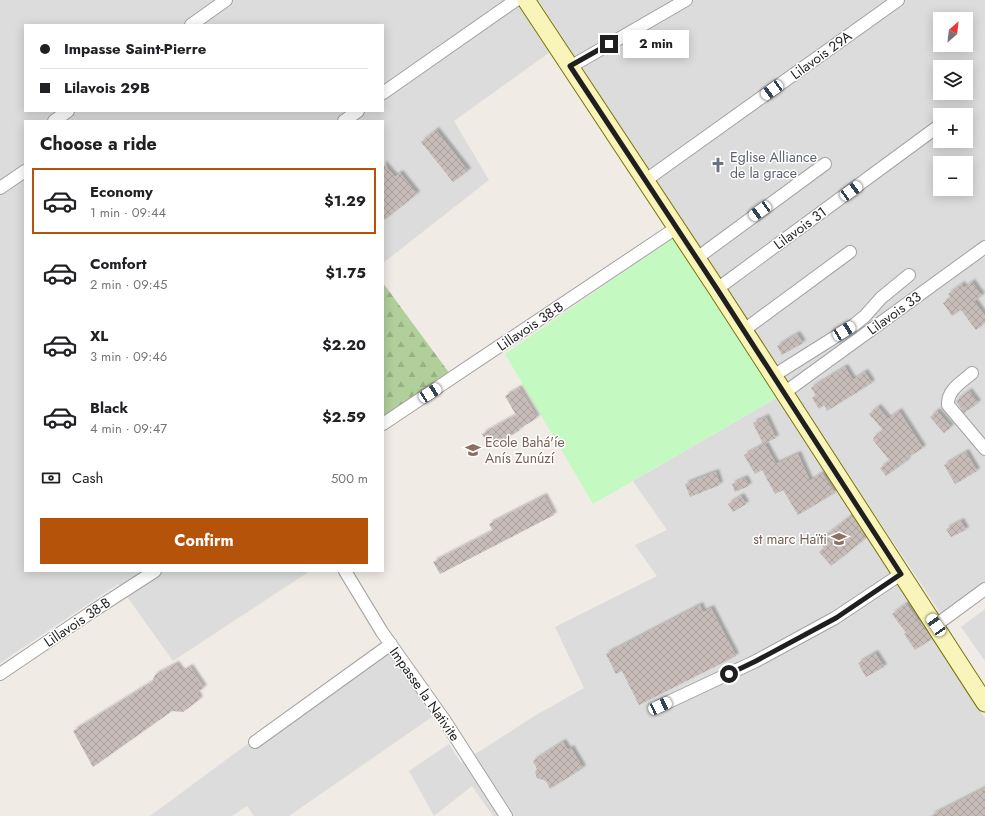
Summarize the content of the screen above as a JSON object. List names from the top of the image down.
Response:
{
  "streets": {
    "street": [
      "Lilavois 29A",
      "Lilavois 31",
      "Lilavois 33",
      "Lillavois 38-B",
      "Impasse la Nativite"
    ]
  },
  "places": {
    "church": ["Eglise Alliance de la grace"],
    "school or university": ["Ecole Bahá'íe Anís Zunúzí", "st marc Haïti"]
  },
  "north": "top right",
  "page": {
    "map_buttons": ["+", "−"],
    "banner": ["Impasse Saint-Pierre", "Lilavois 29B"],
    "bubble": "2 min",
    "heading": "Choose a ride",
    "list": [
      {
        "name": "Economy",
        "note": "1 min · 09:44",
        "value": "$1.29"
      },
      {
        "name": "Comfort",
        "note": "2 min · 09:45",
        "value": "$1.75"
      },
      {
        "name": "XL",
        "note": "3 min · 09:46",
        "value": "$2.20"
      },
      {
        "name": "Black",
        "note": "4 min · 09:47",
        "value": "$2.59"
      }
    ],
    "pay": ["Cash", "500 m"],
    "buttons": "Confirm"
  }
}
